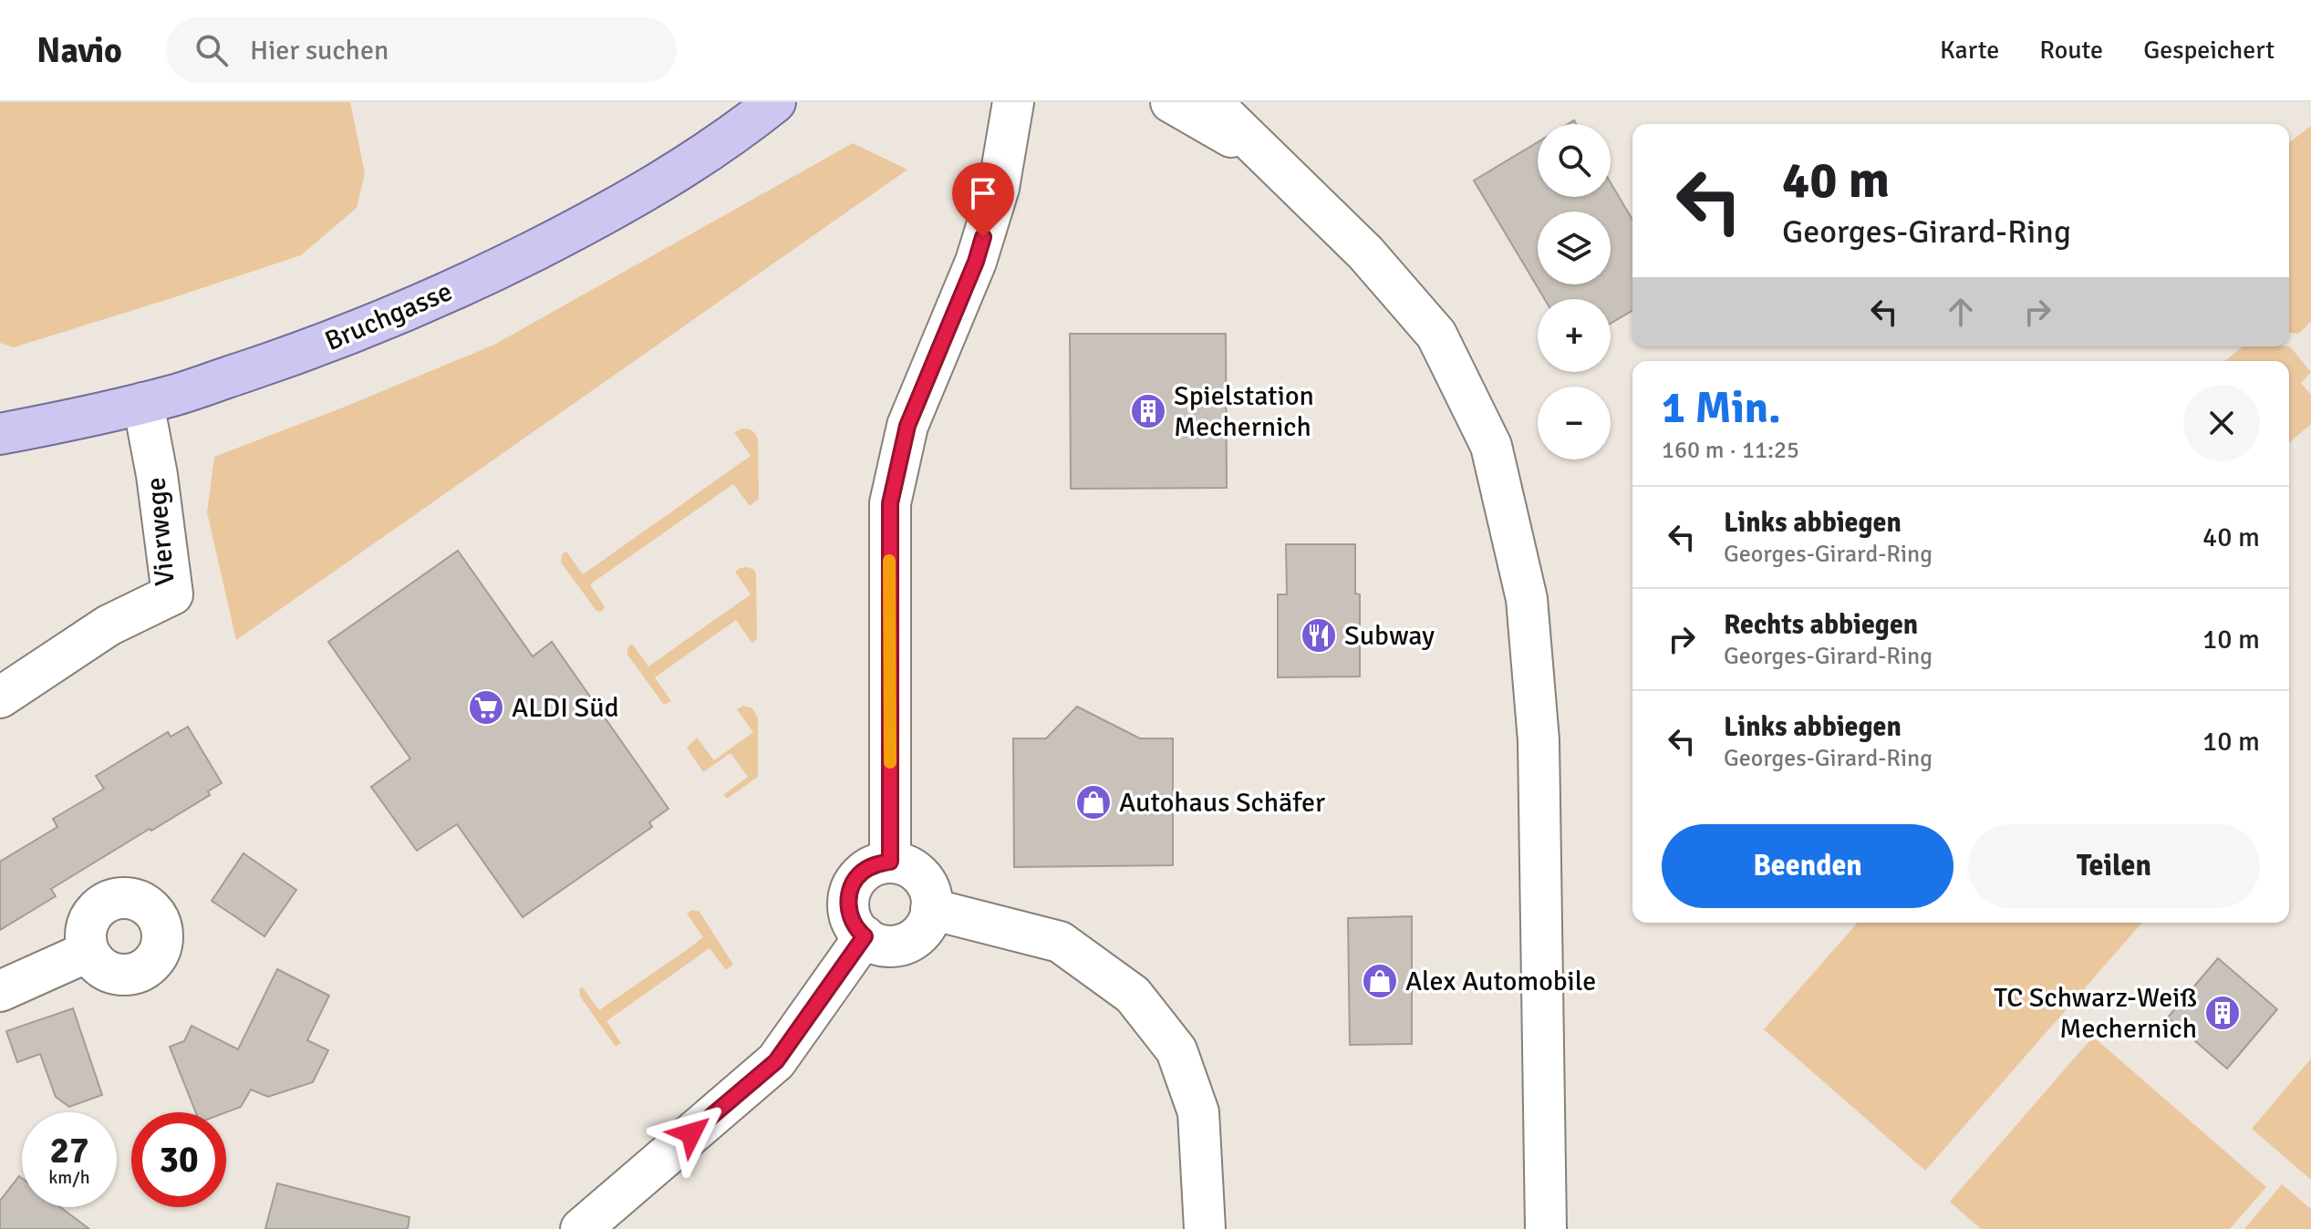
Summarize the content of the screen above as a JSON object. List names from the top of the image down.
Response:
{
  "streets": {
    "main road": ["Bruchgasse"],
    "street": ["Vierwege"]
  },
  "crossings": [
    ["Bruchgasse", "Vierwege"]
  ],
  "places": {
    "building": ["Spielstation Mechernich", "TC Schwarz-Weiß Mechernich"],
    "restaurant": ["Subway"],
    "supermarket": ["ALDI Süd"],
    "shop": ["Autohaus Schäfer", "Alex Automobile"]
  },
  "page": {
    "header": "Navio",
    "search": "Hier suchen",
    "nav": ["Karte", "Route", "Gespeichert"],
    "map_buttons": ["+", "−"],
    "turn": ["40 m", "Georges-Girard-Ring"],
    "heading": ["1 Min.", "160 m · 11:25"],
    "list": [
      {
        "name": "Links abbiegen",
        "note": "Georges-Girard-Ring",
        "value": "40 m"
      },
      {
        "name": "Rechts abbiegen",
        "note": "Georges-Girard-Ring",
        "value": "10 m"
      },
      {
        "name": "Links abbiegen",
        "note": "Georges-Girard-Ring",
        "value": "10 m"
      }
    ],
    "buttons": ["Beenden", "Teilen"],
    "speed": "27 km/h",
    "limit": "30"
  }
}
